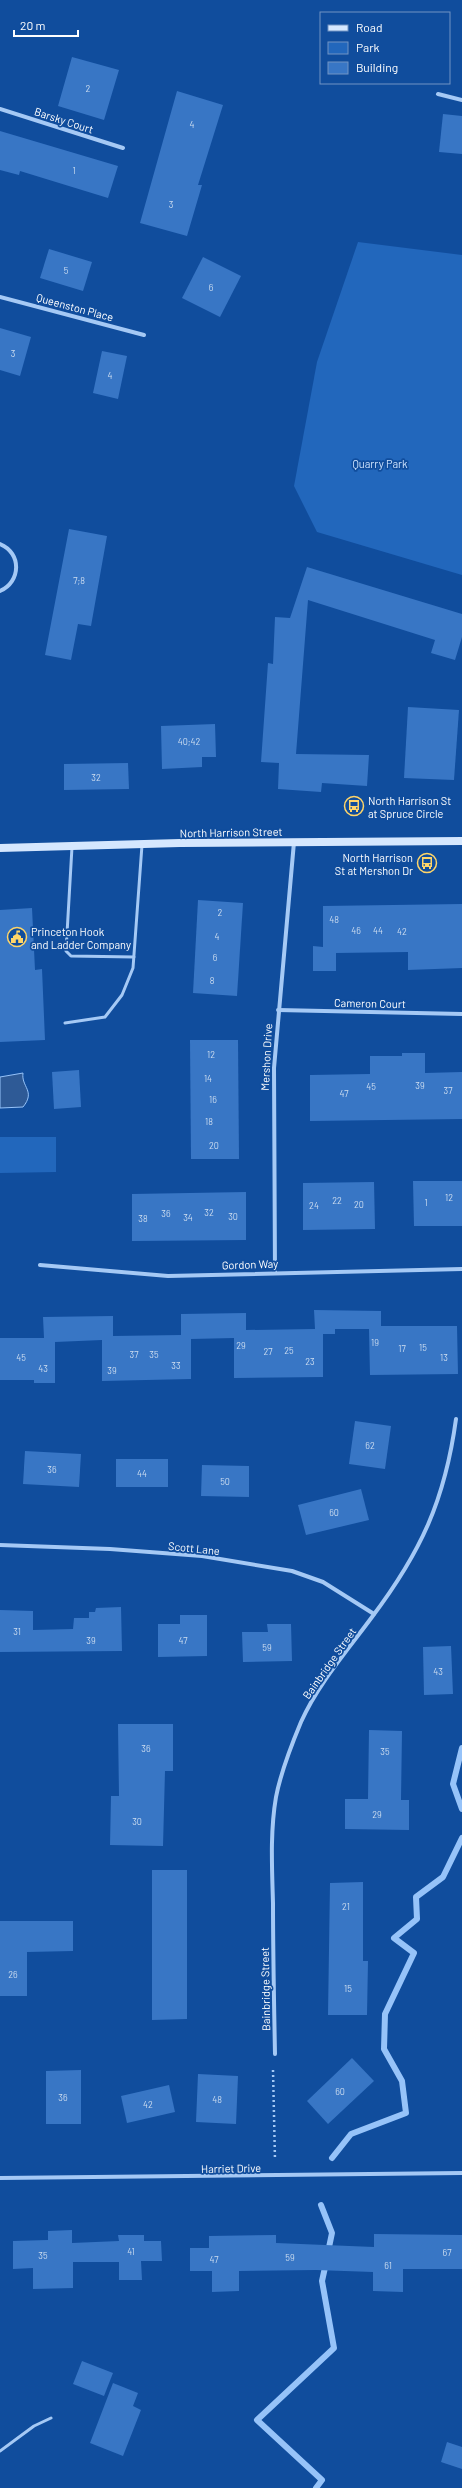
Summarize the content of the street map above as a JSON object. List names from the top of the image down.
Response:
{
  "streets": {
    "street": [
      "Barsky Court",
      "Queenston Place",
      "North Harrison Street",
      "Cameron Court",
      "Mershon Drive",
      "Gordon Way",
      "Scott Lane",
      "Bainbridge Street",
      "Harriet Drive"
    ]
  },
  "crossings": [
    ["North Harrison Street", "Mershon Drive"],
    ["Cameron Court", "Mershon Drive"],
    ["Mershon Drive", "Gordon Way"],
    ["Scott Lane", "Bainbridge Street"]
  ],
  "parks": ["Quarry Park"],
  "places": {
    "bus stop": ["North Harrison St at Spruce Circle", "North Harrison St at Mershon Dr"],
    "public building": ["Princeton Hook and Ladder Company"]
  },
  "house_numbers": [
    "2",
    "4",
    "1",
    "3",
    "5",
    "6",
    "3",
    "4",
    "7;8",
    "40;42",
    "32",
    "2",
    "48",
    "46",
    "44",
    "42",
    "4",
    "6",
    "8",
    "12",
    "14",
    "39",
    "45",
    "37",
    "47",
    "16",
    "18",
    "20",
    "12",
    "22",
    "1",
    "20",
    "24",
    "32",
    "36",
    "30",
    "34",
    "38",
    "19",
    "29",
    "15",
    "17",
    "25",
    "27",
    "37",
    "35",
    "45",
    "13",
    "23",
    "33",
    "43",
    "39",
    "62",
    "36",
    "44",
    "50",
    "60",
    "31",
    "39",
    "47",
    "59",
    "43",
    "36",
    "35",
    "29",
    "30",
    "21",
    "26",
    "15",
    "60",
    "36",
    "48",
    "42",
    "41",
    "67",
    "35",
    "59",
    "47",
    "61"
  ],
  "legend": ["Road", "Park", "Building"],
  "scale_bar": "20 m"
}
